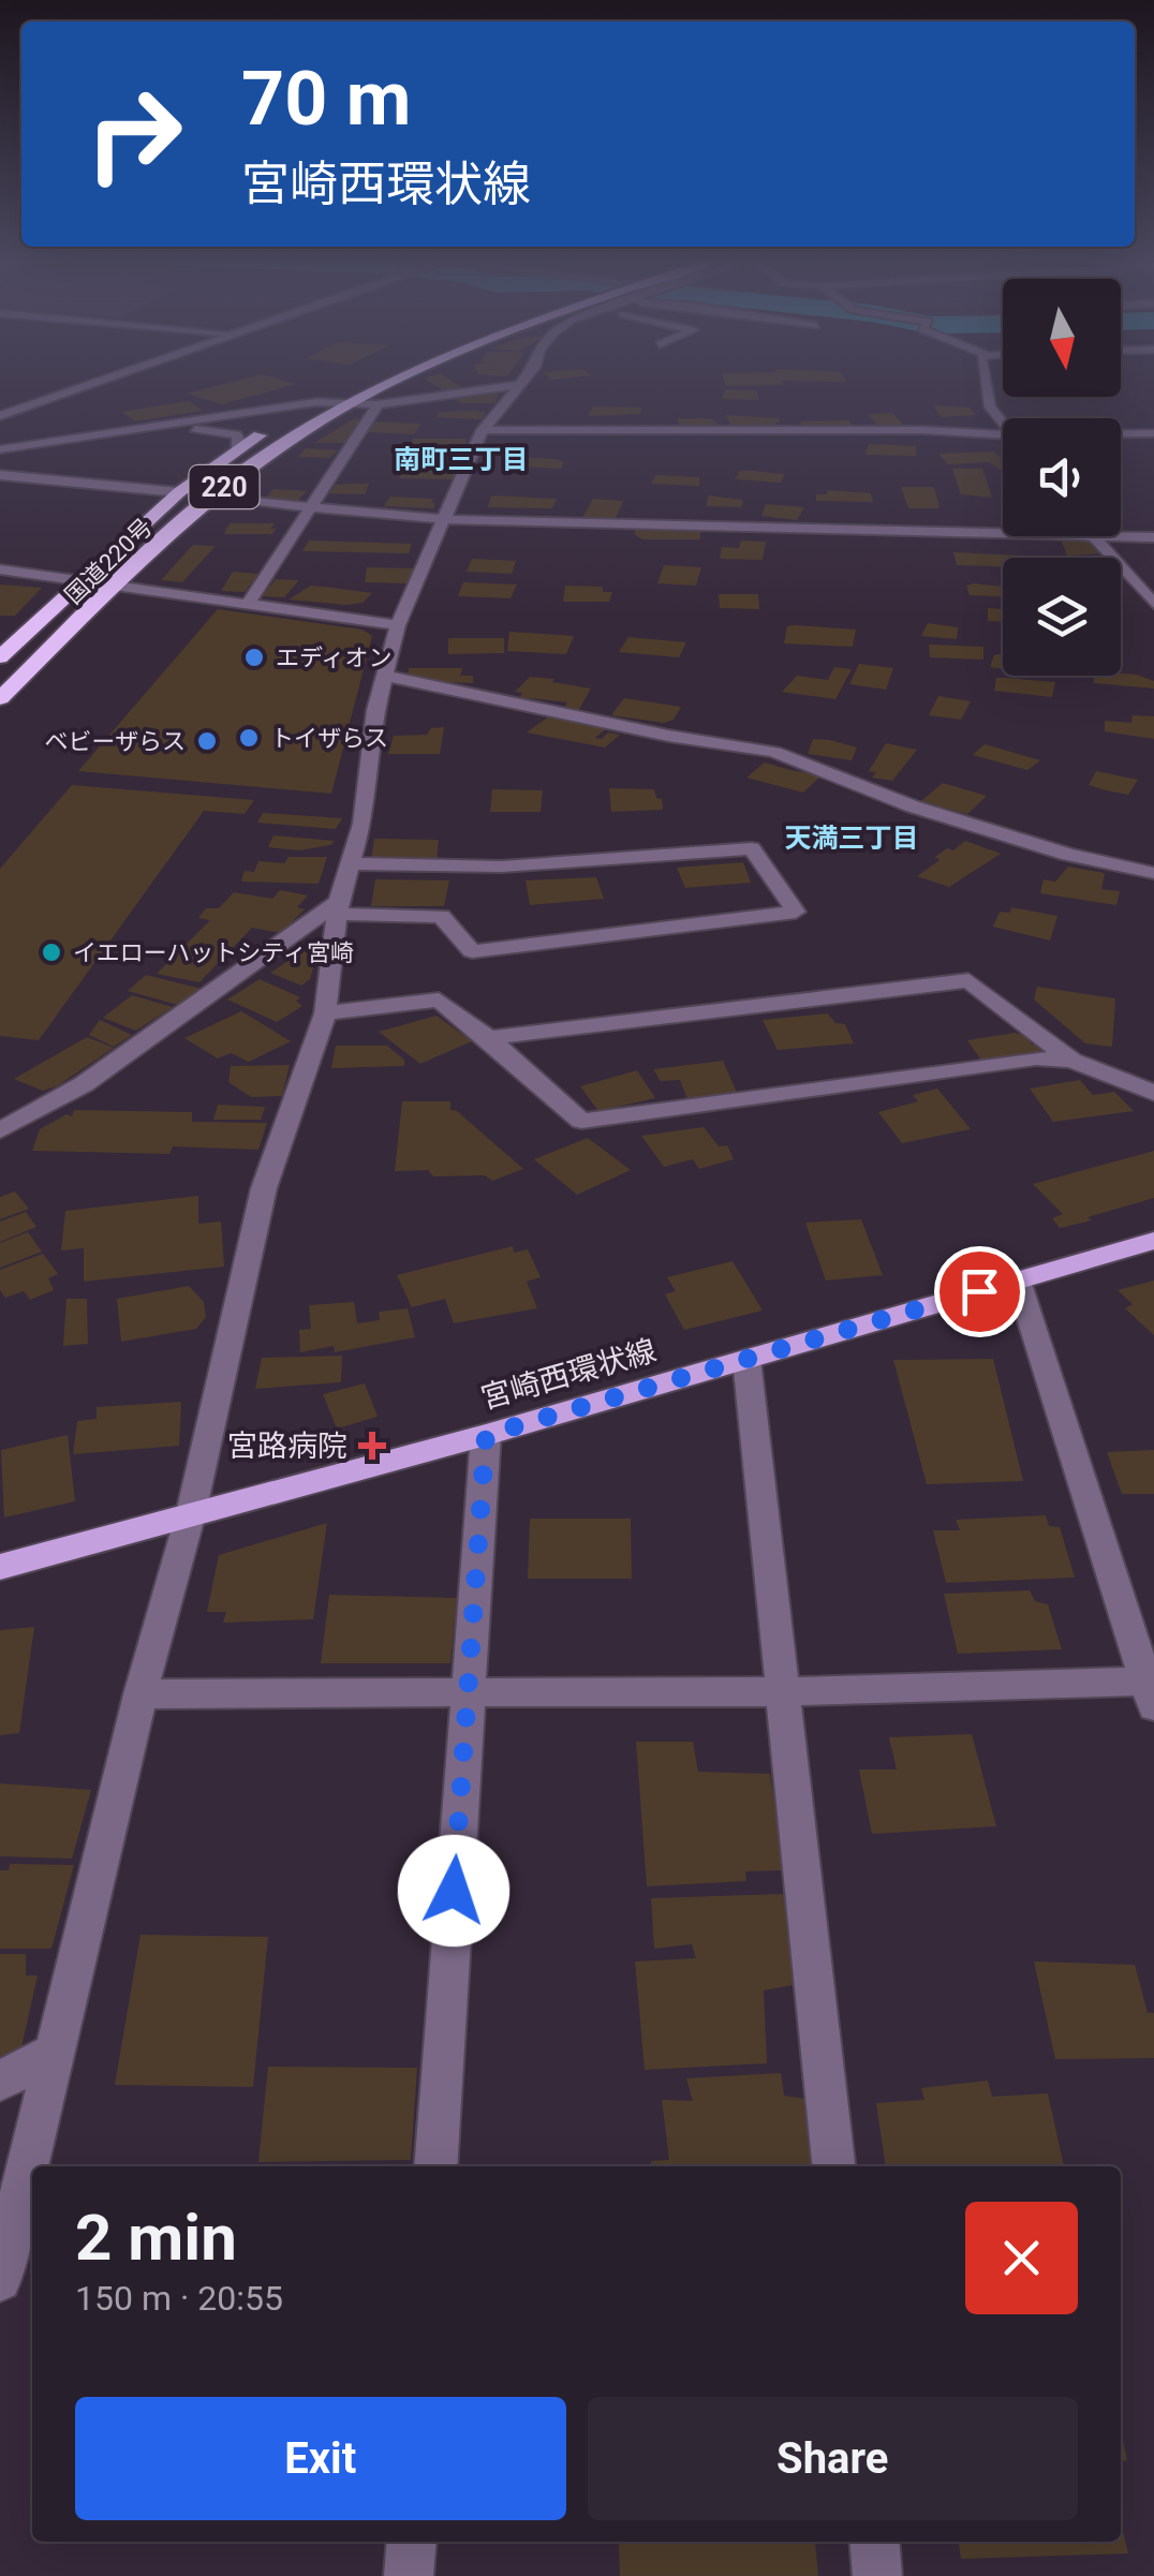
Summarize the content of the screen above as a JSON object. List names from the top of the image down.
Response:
{
  "streets": {
    "highway": ["220", "国道220号"],
    "main road": ["宮崎西環状線"]
  },
  "districts": ["南町三丁目", "天満三丁目"],
  "places": {
    "other": [
      "エディオン",
      "トイザらス",
      "ベビーザらス",
      "イエローハットシティ宮崎"
    ],
    "health": ["宮路病院"]
  },
  "north": "bottom",
  "page": {
    "turn": ["70 m", "宮崎西環状線"],
    "heading": ["2 min", "150 m · 20:55"],
    "buttons": ["Exit", "Share"]
  }
}
